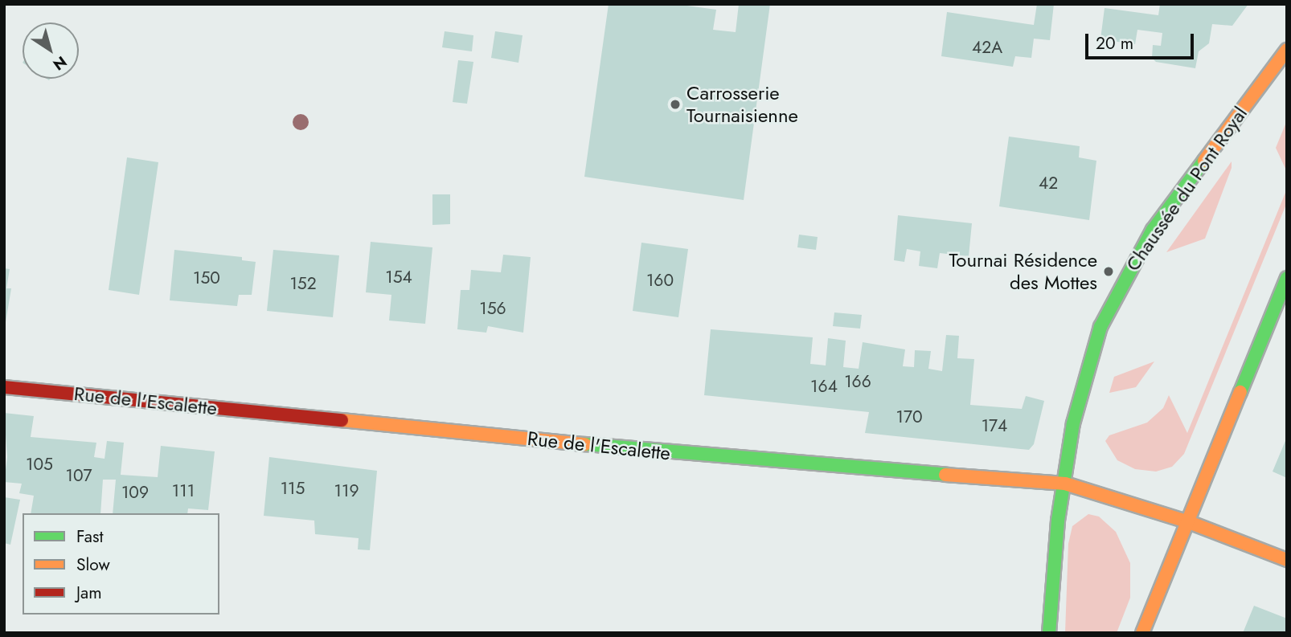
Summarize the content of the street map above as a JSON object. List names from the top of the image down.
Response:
{
  "streets": {
    "street": ["Chaussée du Pont Royal", "Rue de l'Escalette"]
  },
  "crossings": [
    ["Chaussée du Pont Royal", "Rue de l'Escalette"]
  ],
  "places": ["Carrosserie Tournaisienne", "Tournai Résidence des Mottes"],
  "house_numbers": [
    "42A",
    "42",
    "154",
    "150",
    "160",
    "152",
    "156",
    "166",
    "164",
    "170",
    "174",
    "105",
    "107",
    "115",
    "111",
    "119",
    "109"
  ],
  "legend": ["Fast", "Slow", "Jam"],
  "scale_bar": "20 m",
  "north": "bottom right"
}
